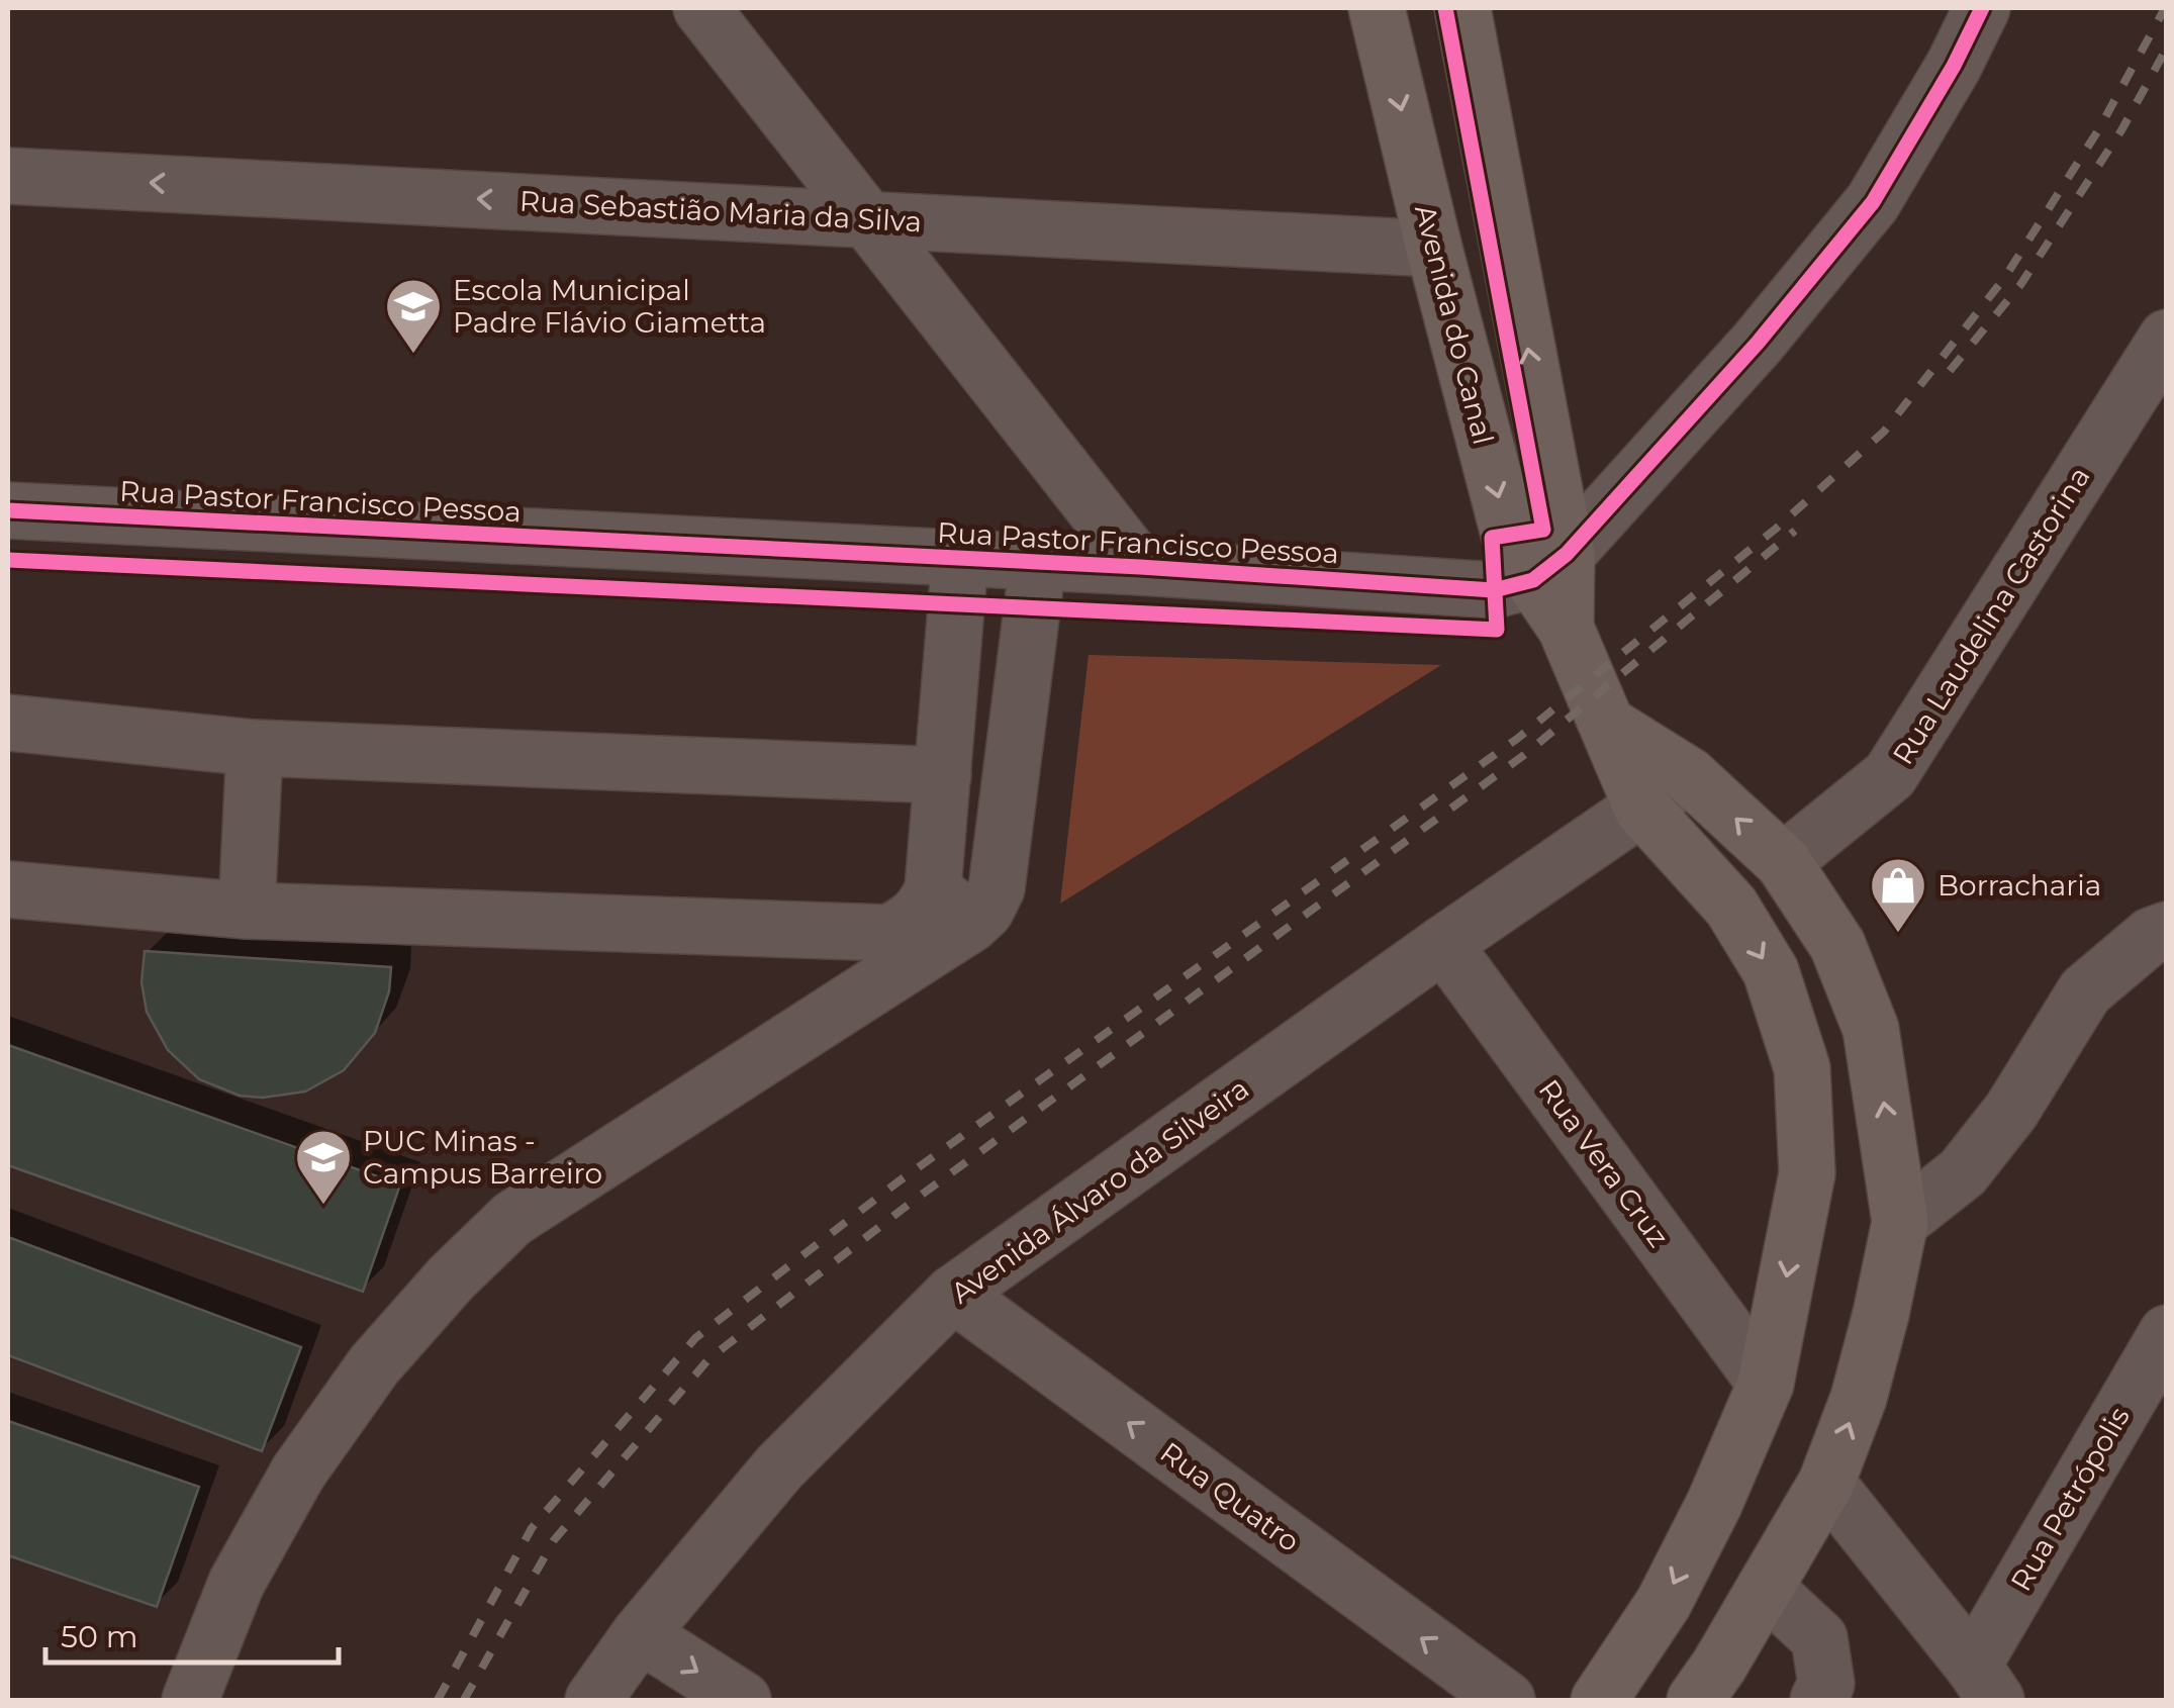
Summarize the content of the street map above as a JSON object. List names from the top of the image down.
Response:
{
  "streets": {
    "main road": ["Avenida do Canal"],
    "street": [
      "Rua Sebastião Maria da Silva",
      "Rua Pastor Francisco Pessoa",
      "Rua Laudelina Castorina",
      "Rua Vera Cruz",
      "Avenida Álvaro da Silveira",
      "Rua Quatro",
      "Rua Petrópolis"
    ]
  },
  "crossings": [
    ["Rua Sebastião Maria da Silva", "Avenida do Canal"],
    ["Avenida do Canal", "Rua Pastor Francisco Pessoa"],
    ["Avenida do Canal", "Rua Vera Cruz"],
    ["Avenida do Canal", "Avenida Álvaro da Silveira"],
    ["Rua Vera Cruz", "Avenida Álvaro da Silveira"],
    ["Avenida Álvaro da Silveira", "Rua Quatro"]
  ],
  "one_way": ["Rua Sebastião Maria da Silva", "Rua Quatro"],
  "places": {
    "school or university": ["Escola Municipal Padre Flávio Giametta", "PUC Minas - Campus Barreiro"],
    "shop": ["Borracharia"]
  },
  "scale_bar": "50 m"
}
